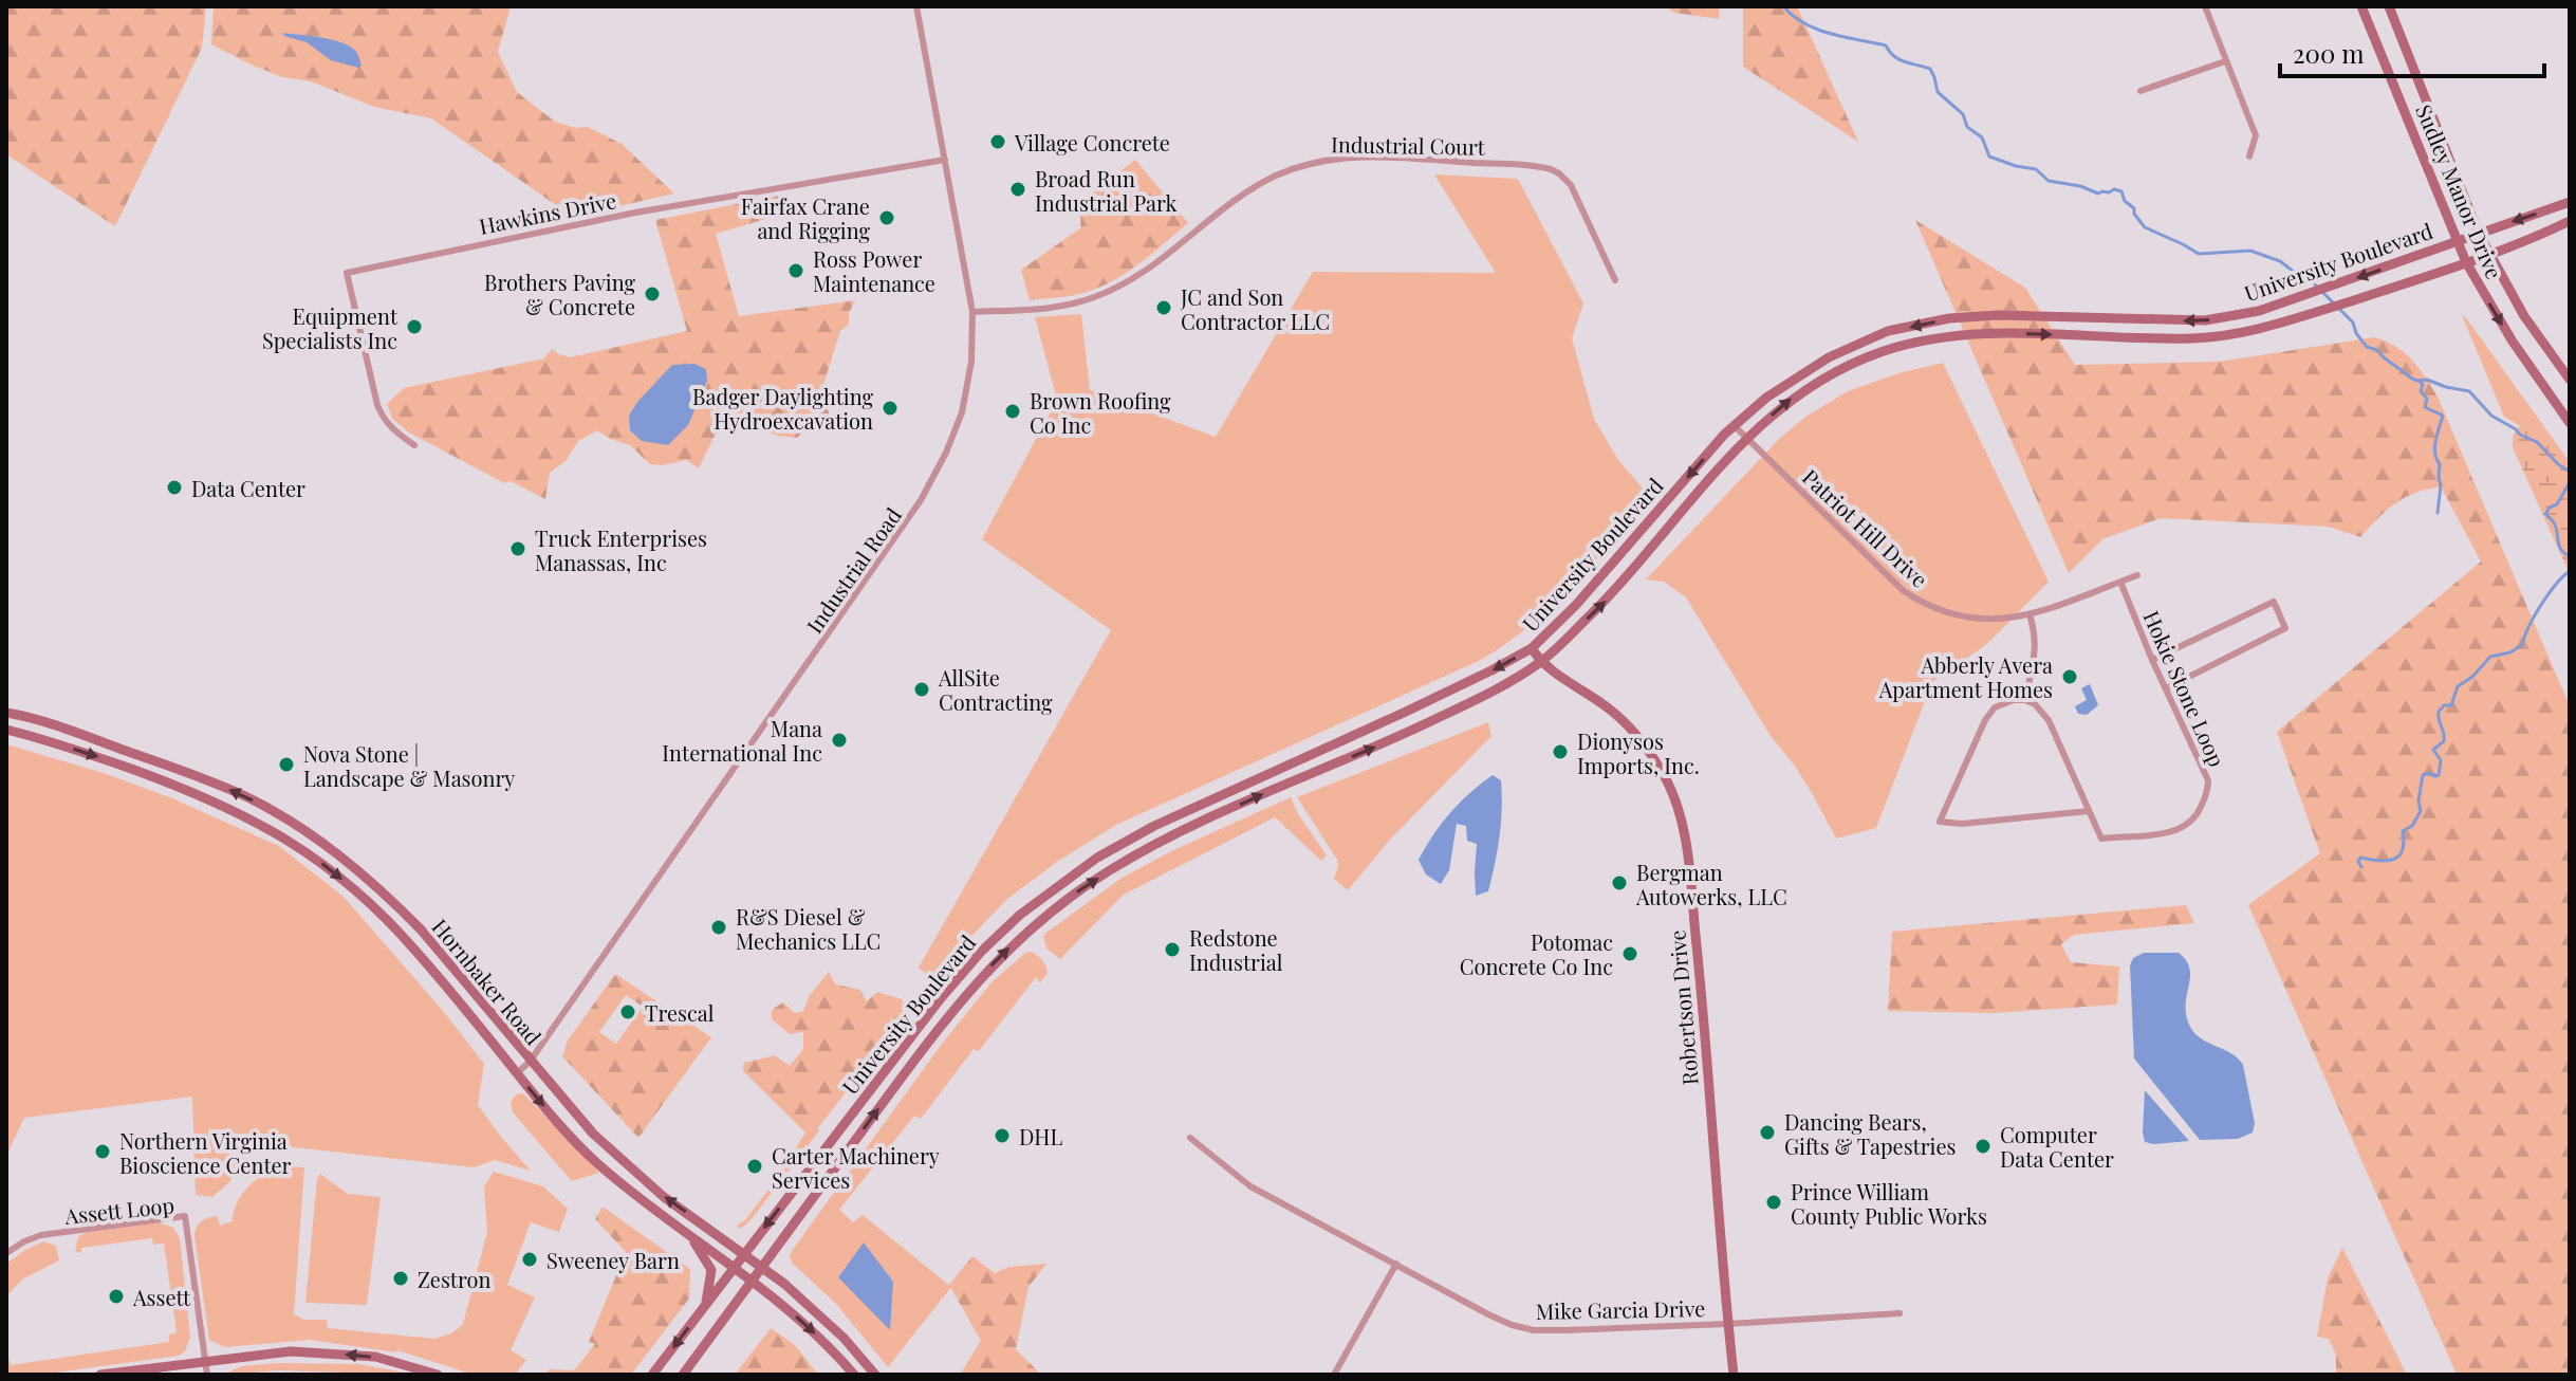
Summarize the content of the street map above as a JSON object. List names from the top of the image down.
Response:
{
  "streets": {
    "main road": [
      "Sudley Manor Drive",
      "University Boulevard",
      "Hornbaker Road",
      "Robertson Drive"
    ],
    "street": [
      "Industrial Court",
      "Hawkins Drive",
      "Patriot Hill Drive",
      "Industrial Road",
      "Hokie Stone Loop",
      "Assett Loop",
      "Mike Garcia Drive"
    ]
  },
  "crossings": [
    ["Industrial Court", "Industrial Road"],
    ["Sudley Manor Drive", "University Boulevard"],
    ["Hawkins Drive", "Industrial Road"],
    ["University Boulevard", "Patriot Hill Drive"],
    ["University Boulevard", "Hornbaker Road"],
    ["University Boulevard", "Robertson Drive"],
    ["Patriot Hill Drive", "Hokie Stone Loop"],
    ["Industrial Road", "Hornbaker Road"],
    ["Robertson Drive", "Mike Garcia Drive"]
  ],
  "places": [
    "Village Concrete",
    "Broad Run Industrial Park",
    "Fairfax Crane and Rigging",
    "Ross Power Maintenance",
    "Brothers Paving & Concrete",
    "JC and Son Contractor LLC",
    "Equipment Specialists Inc",
    "Badger Daylighting Hydroexcavation",
    "Brown Roofing Co Inc",
    "Data Center",
    "Truck Enterprises Manassas, Inc",
    "Abberly Avera Apartment Homes",
    "AllSite Contracting",
    "Mana International Inc",
    "Dionysos Imports, Inc.",
    "Nova Stone | Landscape & Masonry",
    "Bergman Autowerks, LLC",
    "R&S Diesel & Mechanics LLC",
    "Redstone Industrial",
    "Potomac Concrete Co Inc",
    "Trescal",
    "Dancing Bears, Gifts & Tapestries",
    "DHL",
    "Computer Data Center",
    "Northern Virginia Bioscience Center",
    "Carter Machinery Services",
    "Prince William County Public Works",
    "Sweeney Barn",
    "Zestron",
    "Assett"
  ],
  "scale_bar": "200 m"
}
